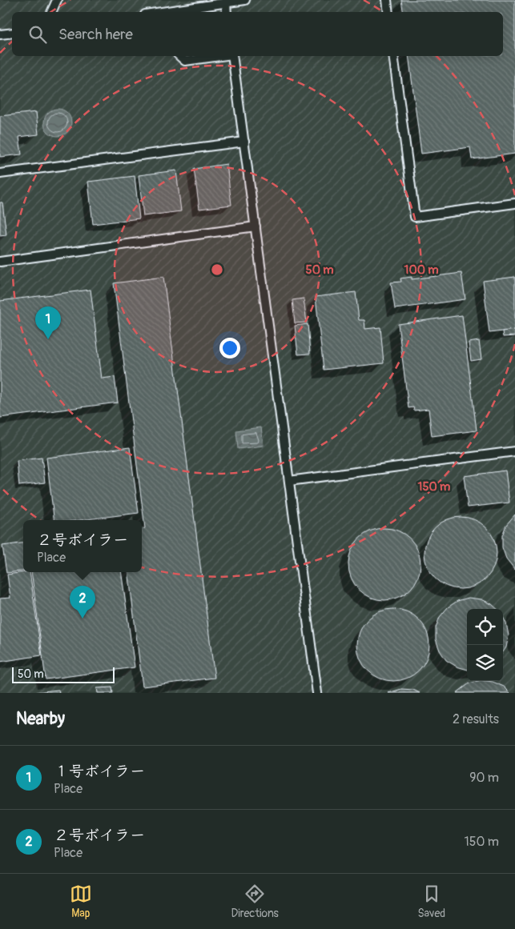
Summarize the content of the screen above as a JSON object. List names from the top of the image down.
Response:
{
  "scale_bar": "50 m",
  "page": {
    "search": "Search here",
    "pins": ["1", "2"],
    "popup": ["２号ボイラー", "Place"],
    "scale": "50 m",
    "heading": ["Nearby", "2 results"],
    "list": [
      {
        "mark": "1",
        "name": "１号ボイラー",
        "note": "Place",
        "value": "90 m"
      },
      {
        "mark": "2",
        "name": "２号ボイラー",
        "note": "Place",
        "value": "150 m"
      }
    ],
    "nav": ["Map", "Directions", "Saved"]
  },
  "rings": ["50 m", "100 m", "150 m"]
}
